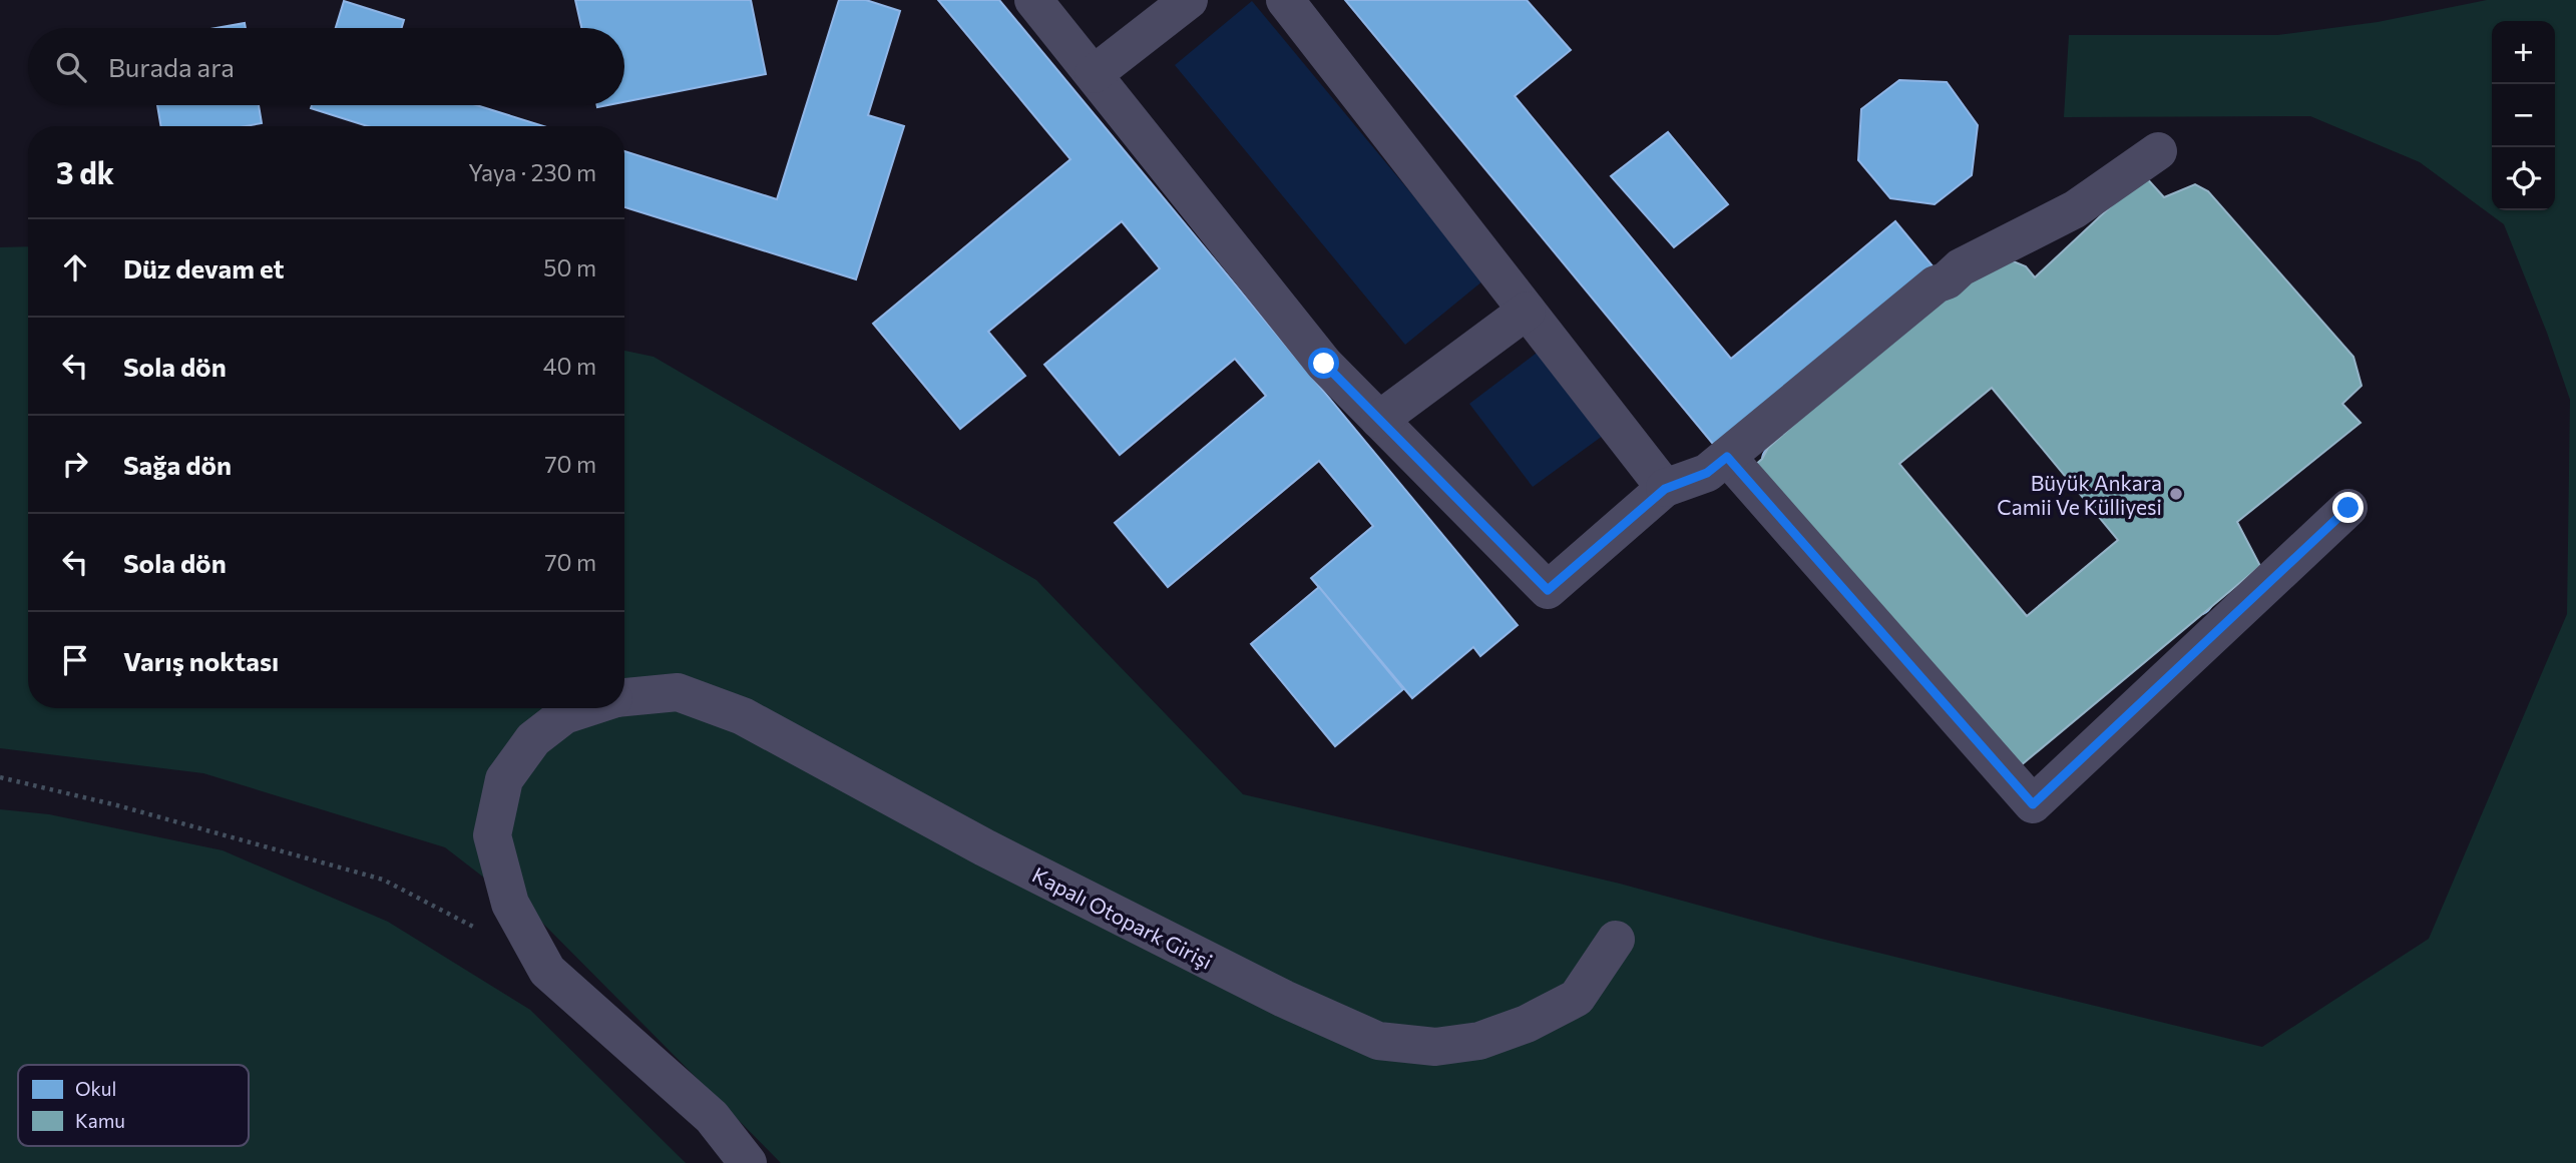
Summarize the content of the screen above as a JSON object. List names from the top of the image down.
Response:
{
  "streets": {
    "street": ["Kapalı Otopark Girişi"]
  },
  "places": ["Büyük Ankara Camii Ve Külliyesi"],
  "legend": ["Okul", "Kamu"],
  "page": {
    "map_buttons": ["+", "−"],
    "search": "Burada ara",
    "heading": ["3 dk", "Yaya · 230 m"],
    "list": [
      ["Düz devam et", "50 m"],
      ["Sola dön", "40 m"],
      ["Sağa dön", "70 m"],
      ["Sola dön", "70 m"],
      "Varış noktası"
    ]
  }
}
